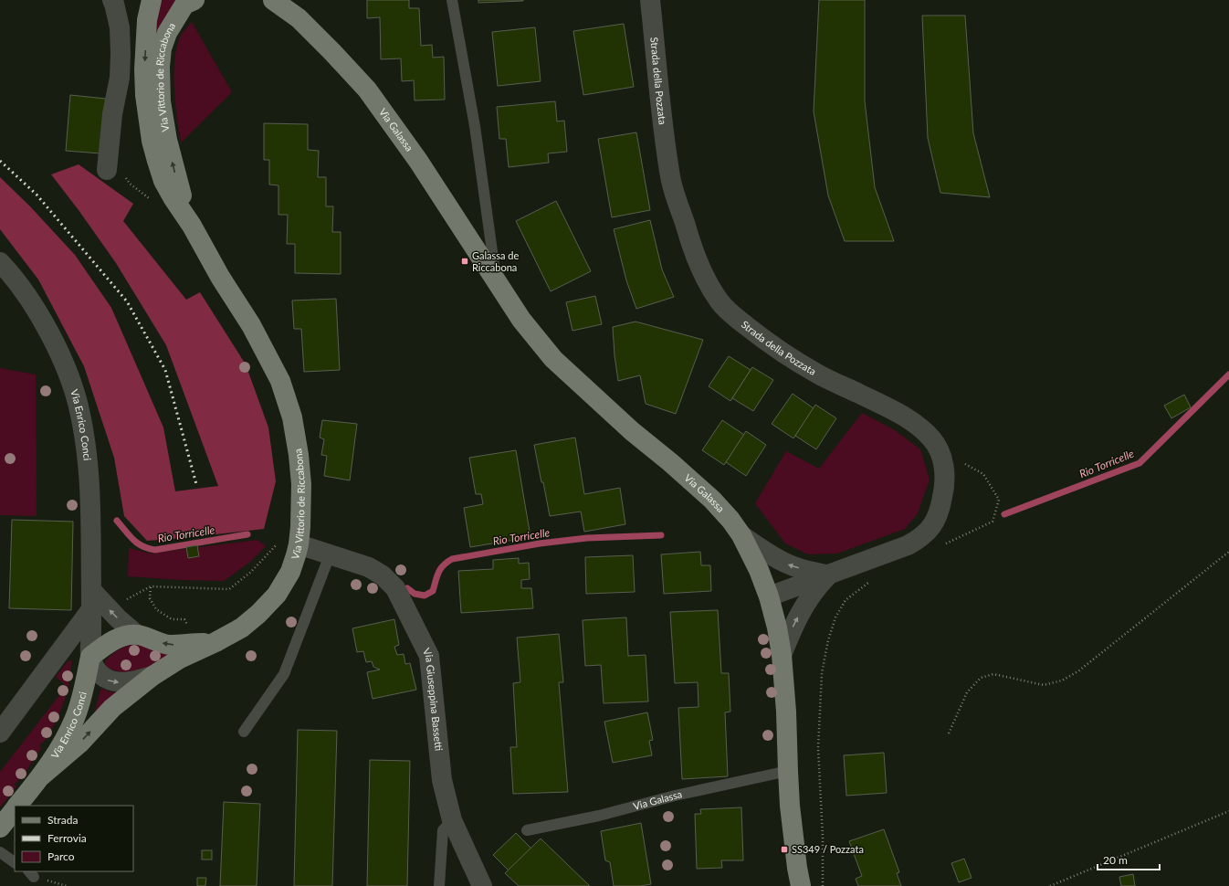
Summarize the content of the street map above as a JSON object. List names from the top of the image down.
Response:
{
  "streets": {
    "main road": ["Via Vittorio de Riccabona", "Via Galassa", "Via Enrico Conci"],
    "street": ["Strada della Pozzata", "Via Giuseppina Bassetti"]
  },
  "crossings": [
    ["Via Vittorio de Riccabona", "Via Enrico Conci"],
    ["Via Vittorio de Riccabona", "Via Giuseppina Bassetti"],
    ["Strada della Pozzata", "Via Galassa"]
  ],
  "water": ["Rio Torricelle"],
  "places": {
    "transit": ["Galassa de Riccabona", "SS349 / Pozzata"]
  },
  "legend": ["Strada", "Ferrovia", "Parco"],
  "scale_bar": "20 m"
}
